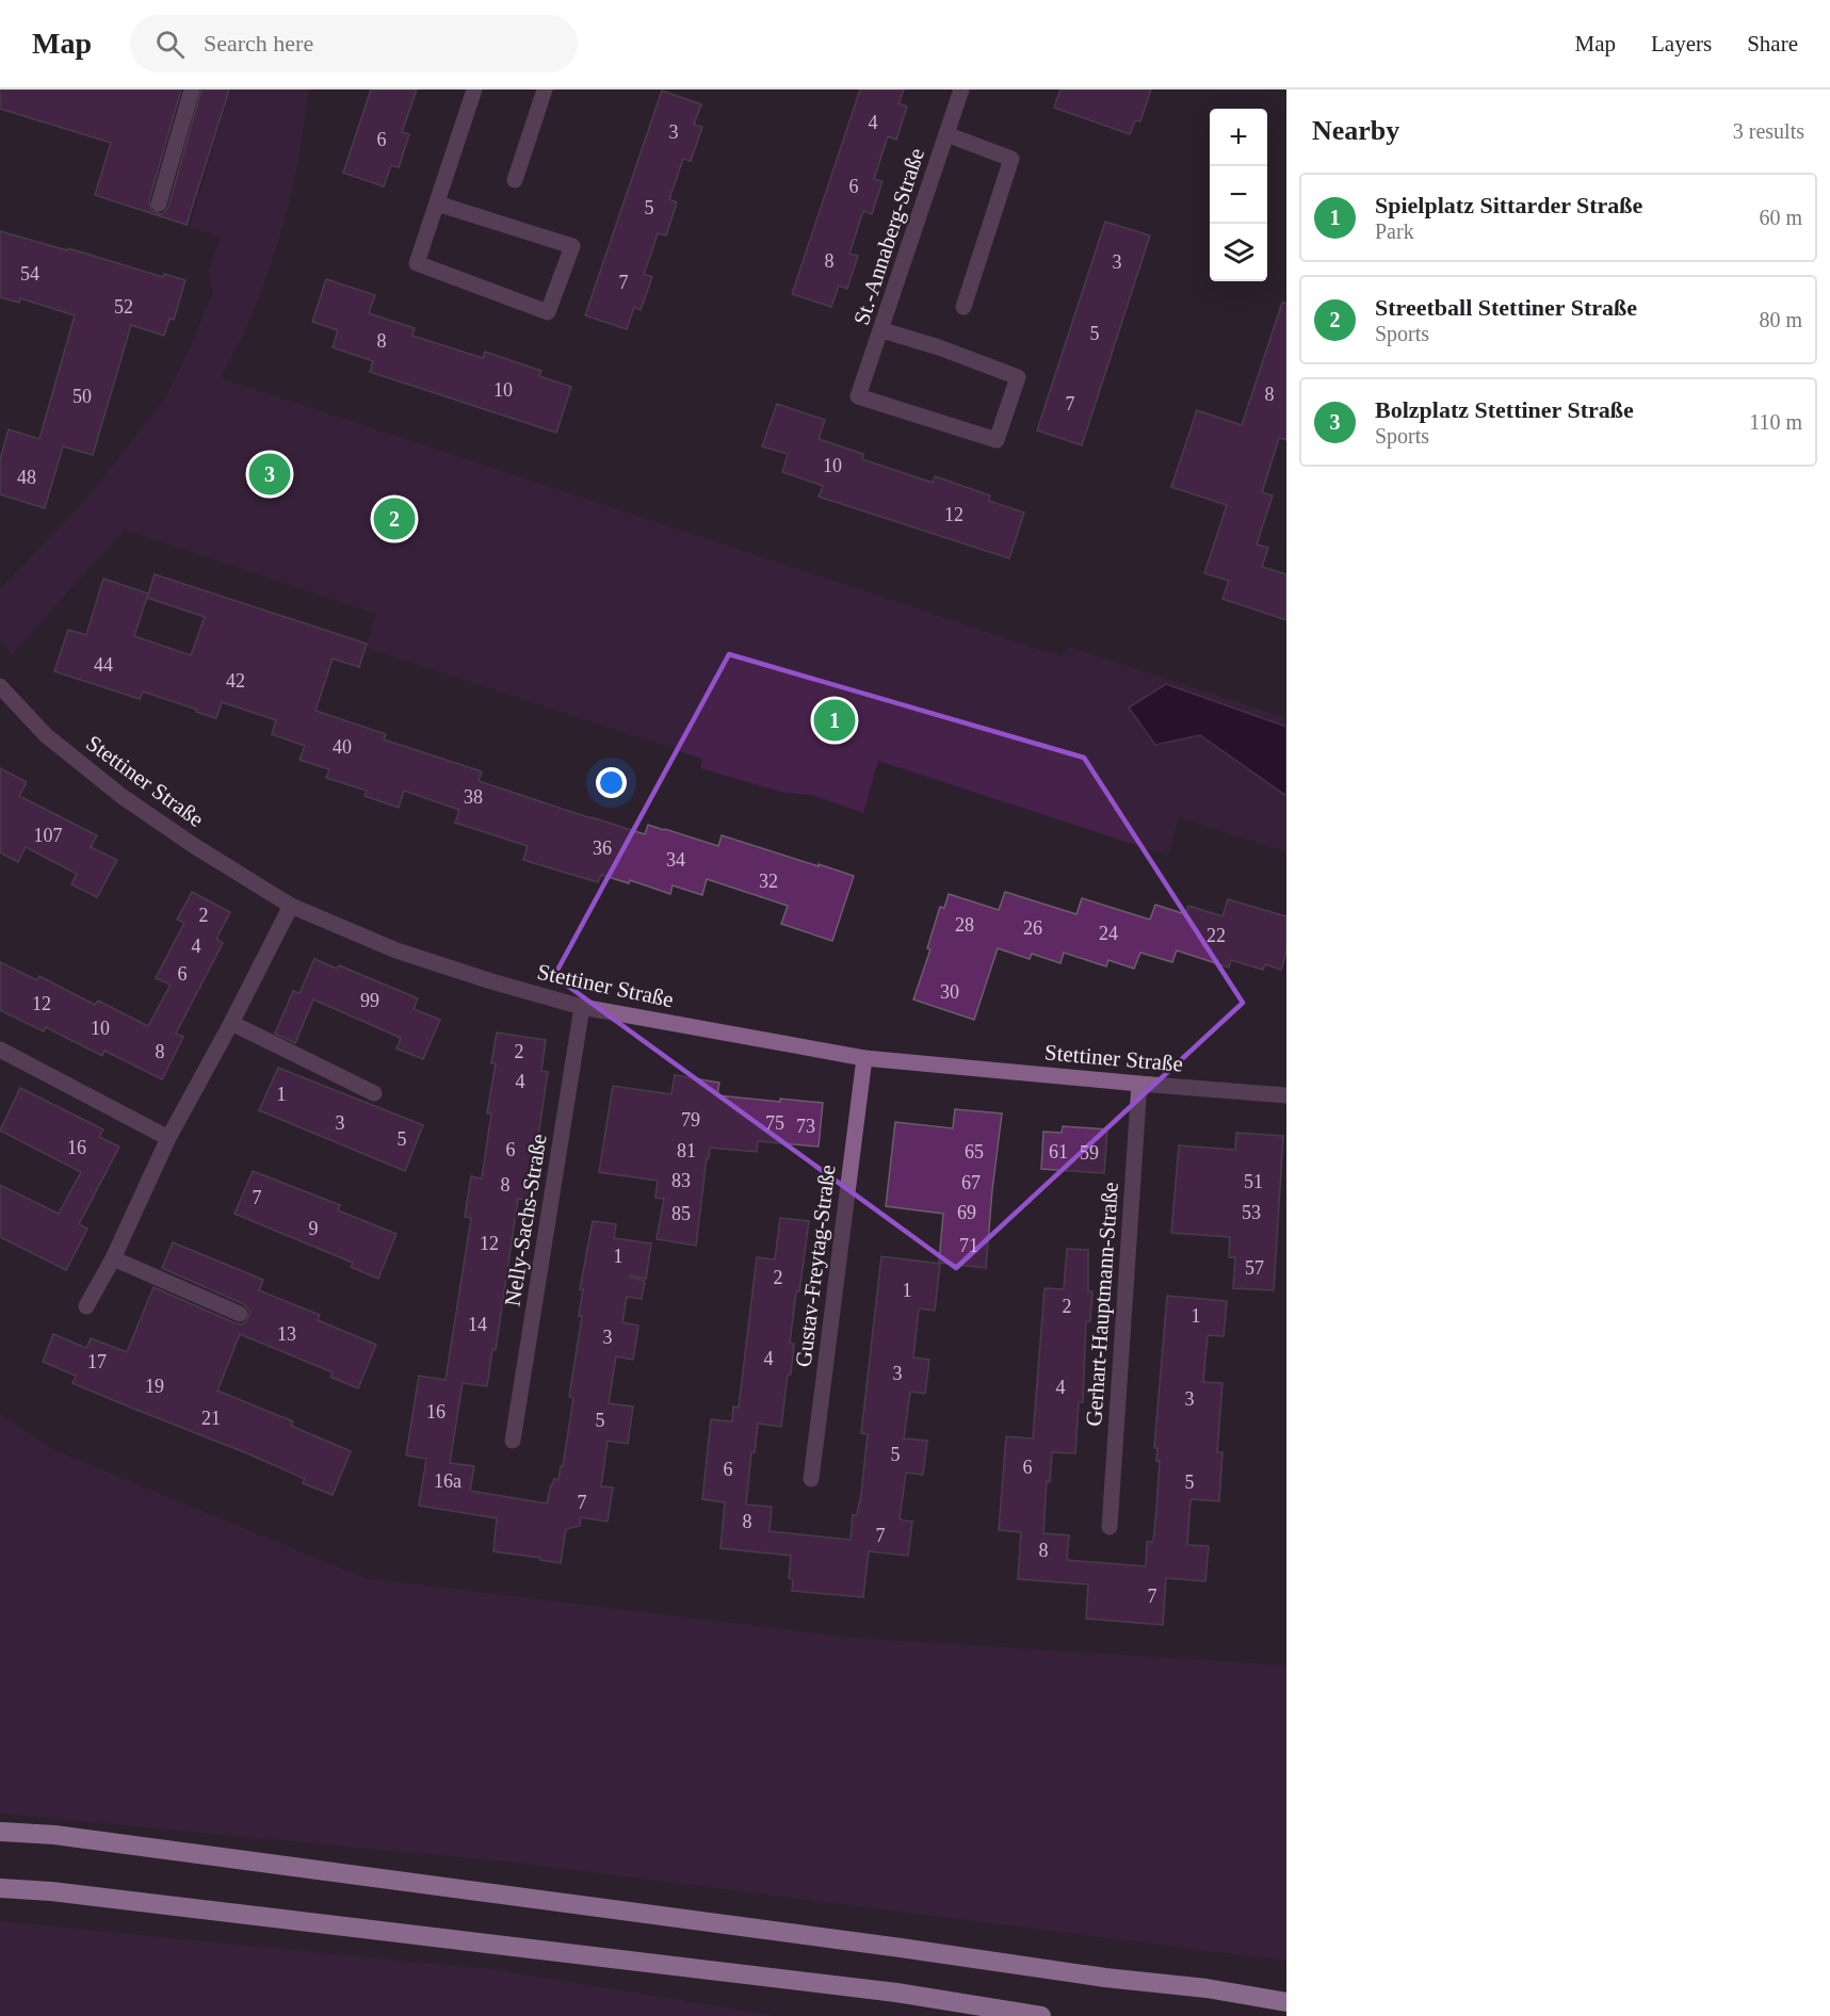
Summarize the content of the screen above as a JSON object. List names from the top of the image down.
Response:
{
  "streets": {
    "street": [
      "St.-Annaberg-Straße",
      "Stettiner Straße",
      "Nelly-Sachs-Straße",
      "Gustav-Freytag-Straße",
      "Gerhart-Hauptmann-Straße"
    ]
  },
  "crossings": [
    ["Stettiner Straße", "Nelly-Sachs-Straße"],
    ["Stettiner Straße", "Gustav-Freytag-Straße"],
    ["Stettiner Straße", "Gerhart-Hauptmann-Straße"]
  ],
  "house_numbers": [
    "4",
    "3",
    "6",
    "6",
    "5",
    "8",
    "3",
    "54",
    "7",
    "52",
    "5",
    "8",
    "10",
    "8",
    "50",
    "7",
    "10",
    "48",
    "12",
    "44",
    "42",
    "40",
    "38",
    "107",
    "36",
    "34",
    "32",
    "2",
    "28",
    "26",
    "24",
    "22",
    "4",
    "6",
    "30",
    "99",
    "12",
    "10",
    "8",
    "2",
    "4",
    "1",
    "79",
    "3",
    "75",
    "73",
    "5",
    "16",
    "6",
    "81",
    "65",
    "61",
    "59",
    "83",
    "51",
    "67",
    "8",
    "7",
    "69",
    "53",
    "85",
    "9",
    "12",
    "71",
    "1",
    "57",
    "2",
    "1",
    "2",
    "1",
    "14",
    "13",
    "3",
    "4",
    "17",
    "3",
    "19",
    "4",
    "3",
    "16",
    "21",
    "5",
    "5",
    "6",
    "6",
    "16a",
    "5",
    "7",
    "8",
    "7",
    "8",
    "7"
  ],
  "page": {
    "header": "Map",
    "search": "Search here",
    "nav": ["Map", "Layers", "Share"],
    "heading": ["Nearby", "3 results"],
    "map_buttons": ["+", "−"],
    "list": [
      {
        "mark": "1",
        "name": "Spielplatz Sittarder Straße",
        "note": "Park",
        "value": "60 m"
      },
      {
        "mark": "2",
        "name": "Streetball Stettiner Straße",
        "note": "Sports",
        "value": "80 m"
      },
      {
        "mark": "3",
        "name": "Bolzplatz Stettiner Straße",
        "note": "Sports",
        "value": "110 m"
      }
    ],
    "pins": ["3", "2", "1"]
  }
}
